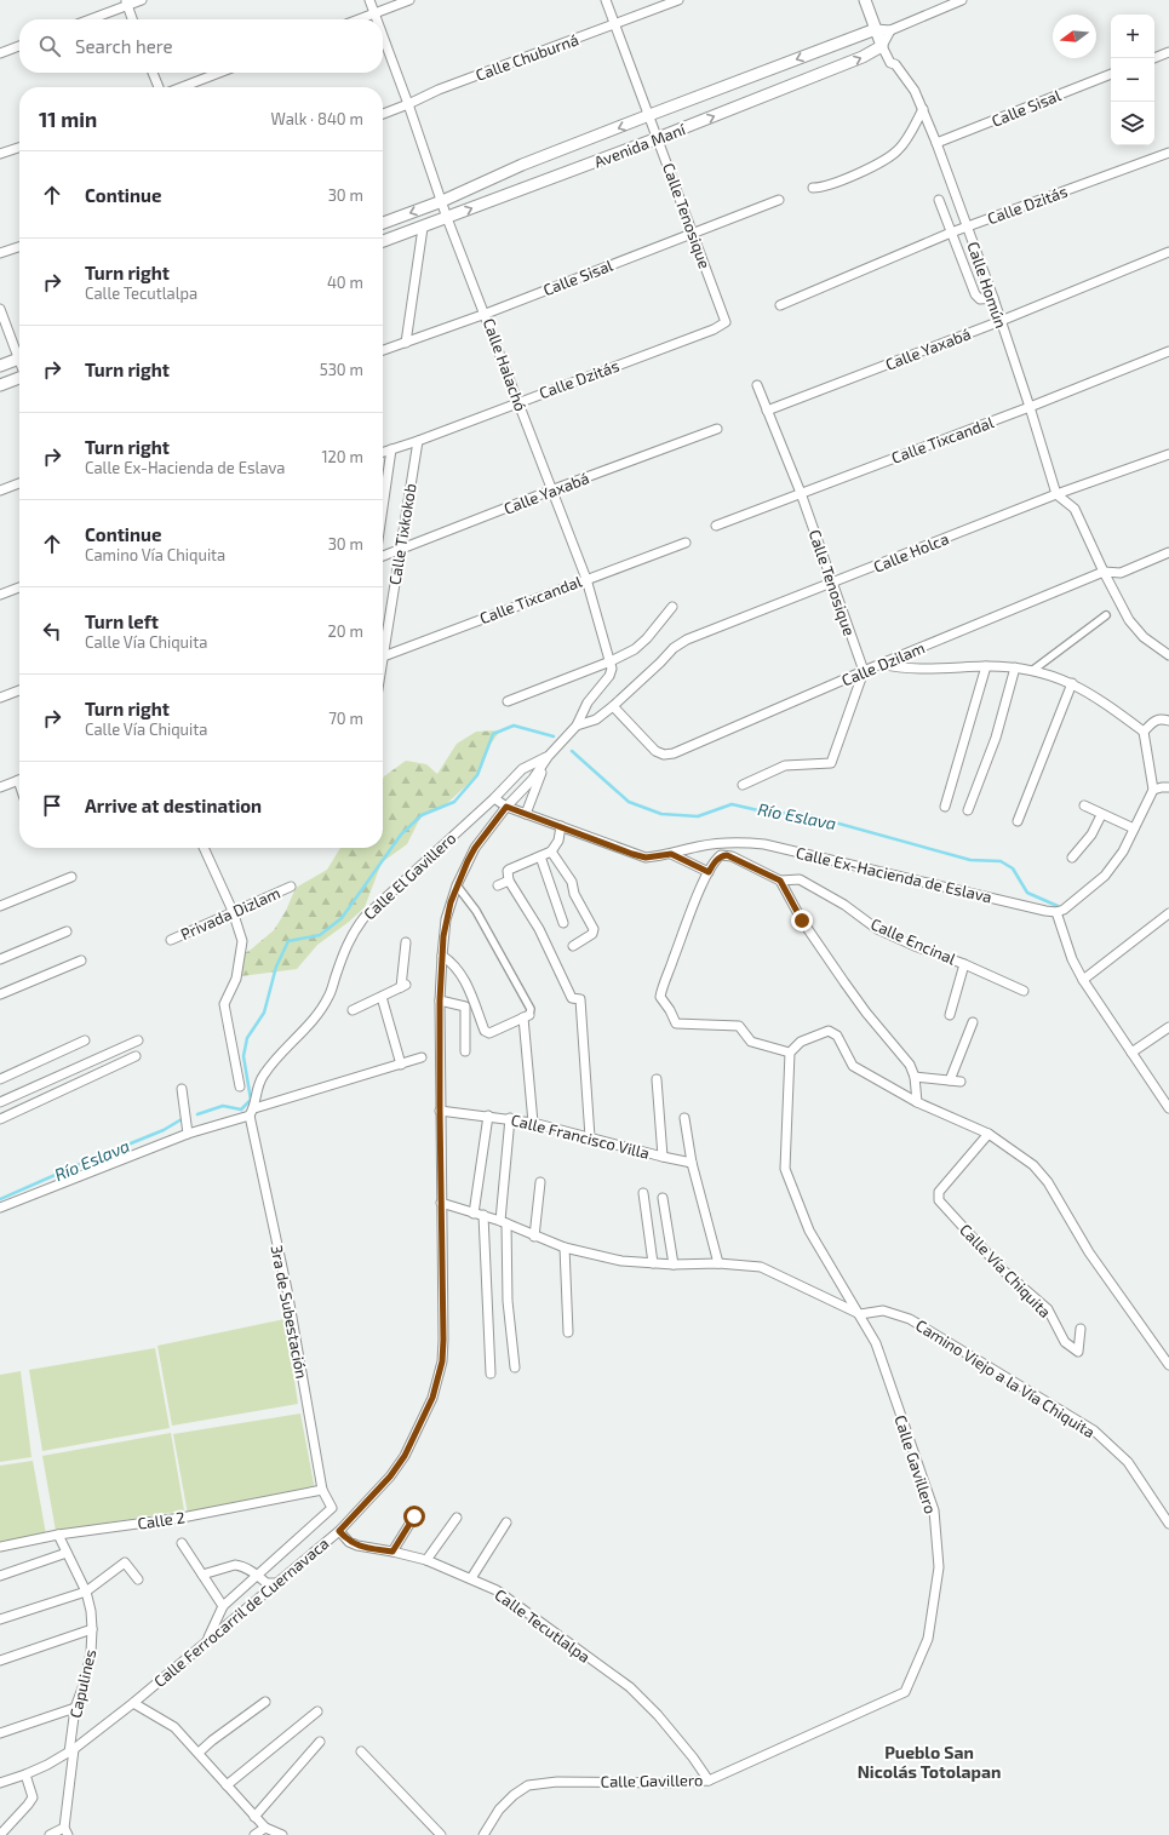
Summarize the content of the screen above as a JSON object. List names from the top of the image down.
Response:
{
  "streets": {
    "street": [
      "Calle Chuburná",
      "Calle Sisal",
      "Avenida Maní",
      "Calle Dzitás",
      "Calle Tenosique",
      "Calle Homún",
      "Calle Yaxabá",
      "Calle Halachó",
      "Calle Tixcandal",
      "Calle Tixkokob",
      "Calle Holca",
      "Calle Dzilam",
      "Calle Ex-Hacienda de Eslava",
      "Calle El Gavillero",
      "Privada Dizlam",
      "Calle Encinal",
      "Calle Francisco Villa",
      "Calle Vía Chiquita",
      "3ra de Subestación",
      "Camino Viejo a la Vía Chiquita",
      "Calle Gavillero",
      "Calle 2",
      "Calle Ferrocarril de Cuernavaca",
      "Calle Tecutlalpa",
      "Capulines"
    ]
  },
  "crossings": [
    ["Calle Chuburná", "Calle Tenosique"],
    ["Calle Chuburná", "Calle Halachó"],
    ["Calle Sisal", "Calle Tenosique"],
    ["Calle Sisal", "Calle Homún"],
    ["Calle Sisal", "Calle Halachó"],
    ["Avenida Maní", "Calle Tenosique"],
    ["Avenida Maní", "Calle Homún"],
    ["Avenida Maní", "Calle Halachó"],
    ["Calle Dzitás", "Calle Tenosique"],
    ["Calle Dzitás", "Calle Homún"],
    ["Calle Dzitás", "Calle Halachó"],
    ["Calle Dzitás", "Calle Tixkokob"],
    ["Calle Tenosique", "Calle Yaxabá"],
    ["Calle Tenosique", "Calle Tixcandal"],
    ["Calle Tenosique", "Calle Holca"],
    ["Calle Tenosique", "Calle Dzilam"],
    ["Calle Homún", "Calle Yaxabá"],
    ["Calle Homún", "Calle Tixcandal"],
    ["Calle Homún", "Calle Holca"],
    ["Calle Yaxabá", "Calle Halachó"],
    ["Calle Yaxabá", "Calle Tixkokob"],
    ["Calle Halachó", "Calle Tixcandal"],
    ["Calle Holca", "Calle Dzilam"],
    ["Calle Ex-Hacienda de Eslava", "Calle El Gavillero"],
    ["Calle Ex-Hacienda de Eslava", "Calle Ferrocarril de Cuernavaca"],
    ["Calle El Gavillero", "3ra de Subestación"],
    ["Calle El Gavillero", "Calle Ferrocarril de Cuernavaca"],
    ["Calle Francisco Villa", "Calle Ferrocarril de Cuernavaca"],
    ["3ra de Subestación", "Calle 2"],
    ["Camino Viejo a la Vía Chiquita", "Calle Gavillero"],
    ["Calle Gavillero", "Calle Tecutlalpa"],
    ["Calle 2", "Capulines"],
    ["Calle Ferrocarril de Cuernavaca", "Calle Tecutlalpa"],
    ["Calle Ferrocarril de Cuernavaca", "Capulines"]
  ],
  "districts": ["Pueblo San Nicolás Totolapan"],
  "water": ["Río Eslava"],
  "north": "left",
  "page": {
    "map_buttons": ["+", "−"],
    "search": "Search here",
    "heading": ["11 min", "Walk · 840 m"],
    "list": [
      ["Continue", "30 m"],
      ["Turn right", "Calle Tecutlalpa", "40 m"],
      ["Turn right", "530 m"],
      ["Turn right", "Calle Ex-Hacienda de Eslava", "120 m"],
      ["Continue", "Camino Vía Chiquita", "30 m"],
      ["Turn left", "Calle Vía Chiquita", "20 m"],
      ["Turn right", "Calle Vía Chiquita", "70 m"],
      "Arrive at destination"
    ]
  }
}
